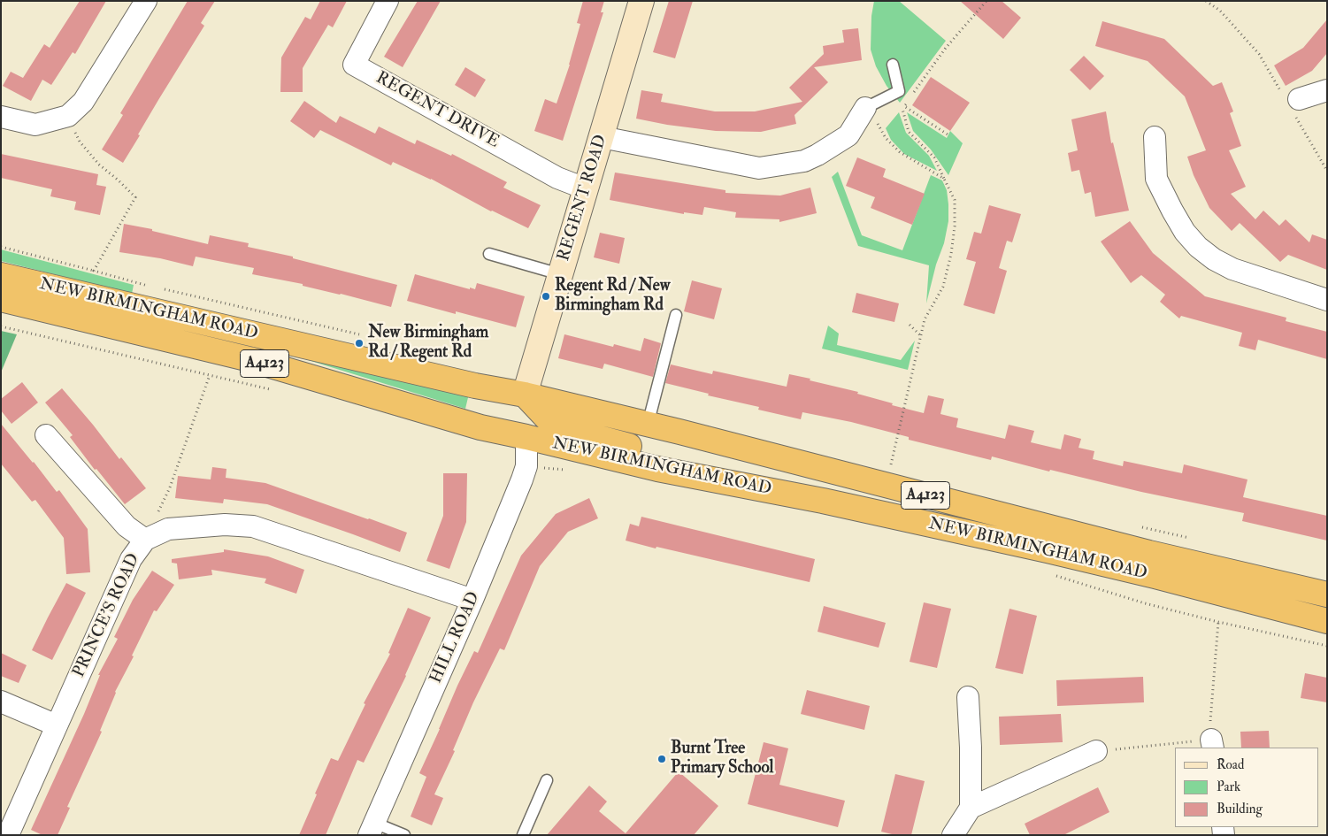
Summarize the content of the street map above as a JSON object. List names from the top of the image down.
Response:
{
  "streets": {
    "highway": ["NEW BIRMINGHAM ROAD", "A4123"],
    "street": [
      "REGENT DRIVE",
      "REGENT ROAD",
      "PRINCE'S ROAD",
      "HILL ROAD"
    ]
  },
  "crossings": [
    ["REGENT DRIVE", "REGENT ROAD"],
    ["REGENT ROAD", "NEW BIRMINGHAM ROAD"],
    ["NEW BIRMINGHAM ROAD", "HILL ROAD"],
    ["PRINCE'S ROAD", "HILL ROAD"]
  ],
  "places": ["Regent Rd / New Birmingham Rd", "New Birmingham Rd / Regent Rd", "Burnt Tree Primary School"],
  "legend": ["Road", "Park", "Building"]
}
